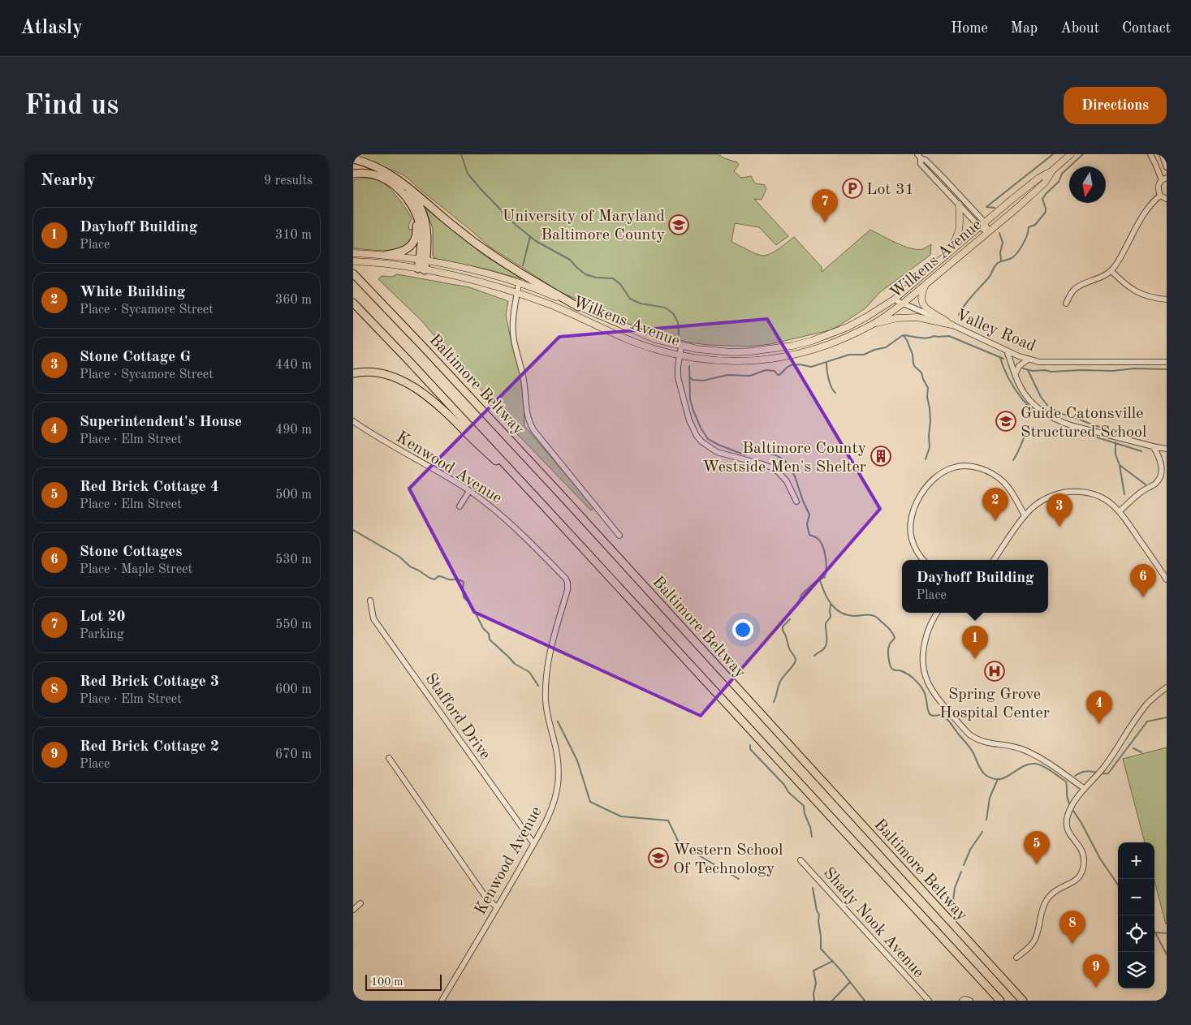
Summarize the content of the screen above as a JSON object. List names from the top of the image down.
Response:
{
  "streets": {
    "highway": ["Baltimore Beltway"],
    "main road": ["Wilkens Avenue"],
    "street": [
      "Valley Road",
      "Kenwood Avenue",
      "Stafford Drive",
      "Shady Nook Avenue"
    ]
  },
  "crossings": [
    ["Wilkens Avenue", "Valley Road"],
    ["Kenwood Avenue", "Stafford Drive"]
  ],
  "places": {
    "parking": ["Lot 31"],
    "school or university": ["University of Maryland Baltimore County", "Guide Catonsville Structured School", "Western School Of Technology"],
    "building": ["Baltimore County Westside Men's Shelter"],
    "hospital": ["Spring Grove Hospital Center"]
  },
  "scale_bar": "100 m",
  "north": "bottom",
  "page": {
    "header": "Atlasly",
    "nav": [
      "Home",
      "Map",
      "About",
      "Contact"
    ],
    "buttons": "Directions",
    "title": "Find us",
    "heading": ["Nearby", "9 results"],
    "pins": [
      "7",
      "2",
      "3",
      "6",
      "1",
      "4",
      "5",
      "8",
      "9"
    ],
    "list": [
      {
        "mark": "1",
        "name": "Dayhoff Building",
        "note": "Place",
        "value": "310 m"
      },
      {
        "mark": "2",
        "name": "White Building",
        "note": "Place · Sycamore Street",
        "value": "360 m"
      },
      {
        "mark": "3",
        "name": "Stone Cottage G",
        "note": "Place · Sycamore Street",
        "value": "440 m"
      },
      {
        "mark": "4",
        "name": "Superintendent's House",
        "note": "Place · Elm Street",
        "value": "490 m"
      },
      {
        "mark": "5",
        "name": "Red Brick Cottage 4",
        "note": "Place · Elm Street",
        "value": "500 m"
      },
      {
        "mark": "6",
        "name": "Stone Cottages",
        "note": "Place · Maple Street",
        "value": "530 m"
      },
      {
        "mark": "7",
        "name": "Lot 20",
        "note": "Parking",
        "value": "550 m"
      },
      {
        "mark": "8",
        "name": "Red Brick Cottage 3",
        "note": "Place · Elm Street",
        "value": "600 m"
      },
      {
        "mark": "9",
        "name": "Red Brick Cottage 2",
        "note": "Place",
        "value": "670 m"
      }
    ],
    "popup": ["Dayhoff Building", "Place"],
    "map_buttons": ["+", "−"],
    "scale": "100 m"
  }
}
